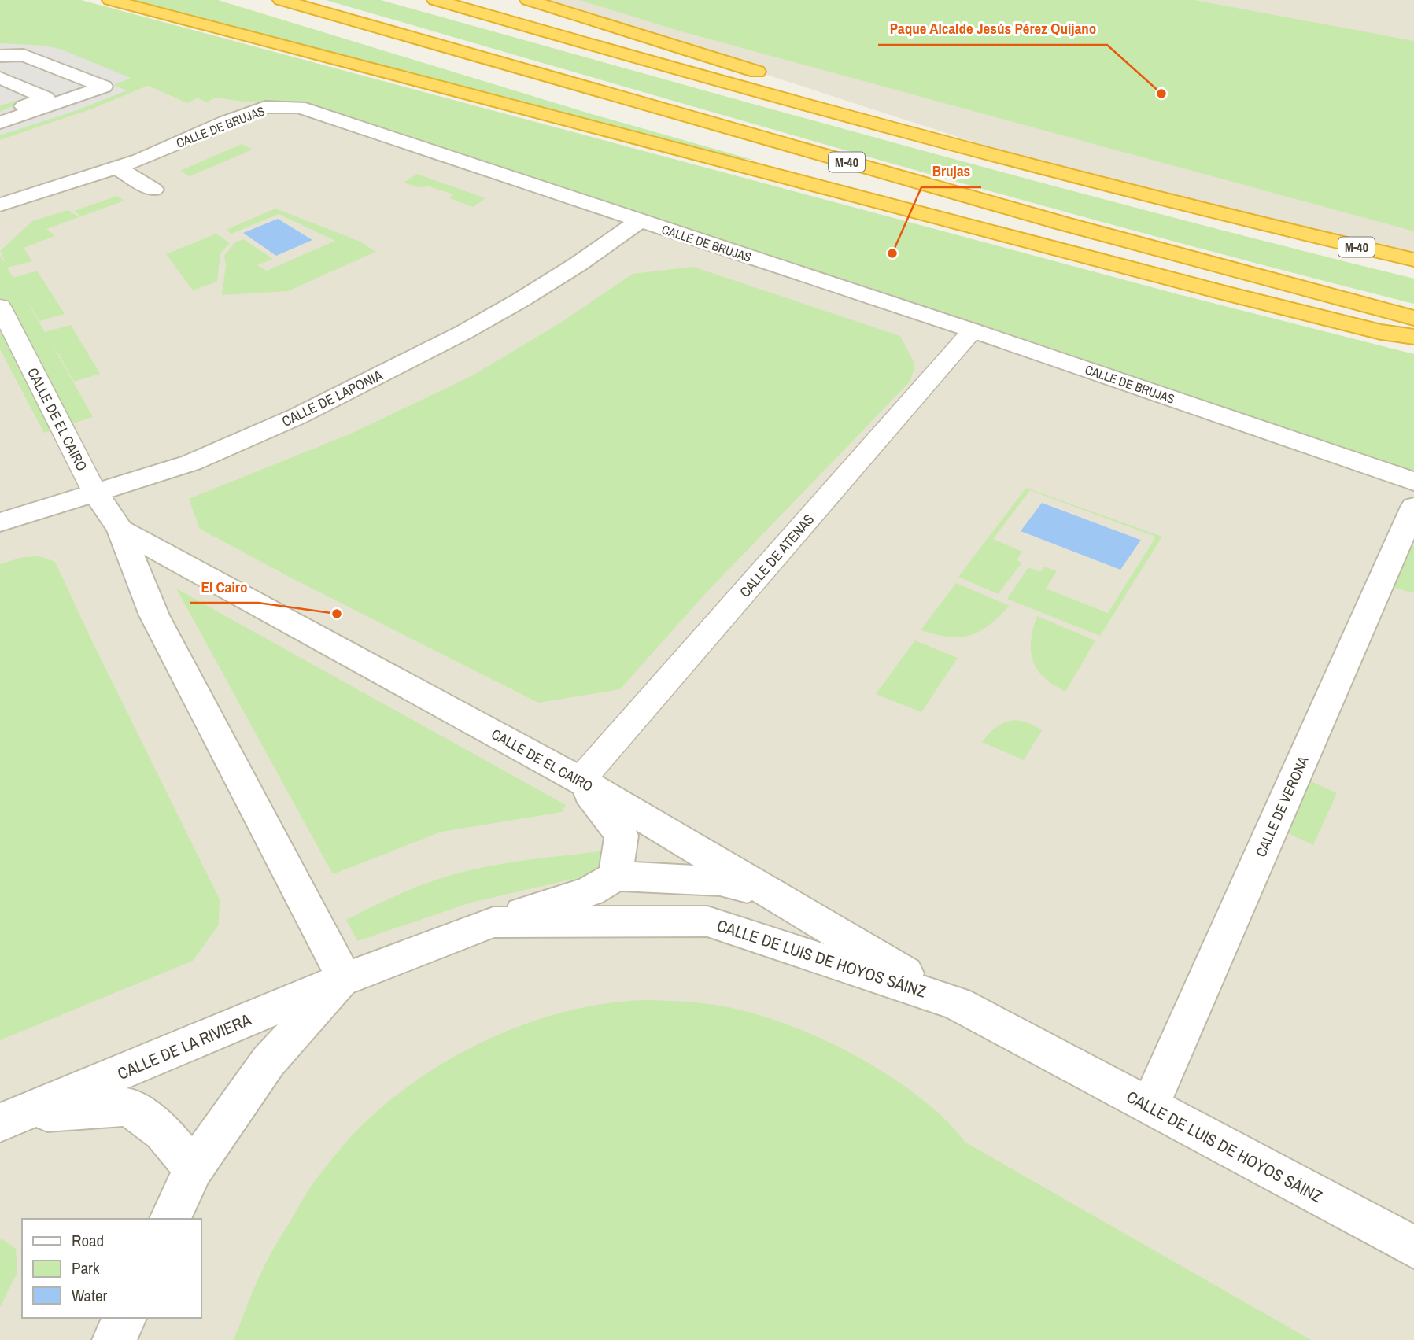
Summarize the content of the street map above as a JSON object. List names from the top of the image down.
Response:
{
  "streets": {
    "highway": ["M-40"],
    "street": [
      "CALLE DE BRUJAS",
      "CALLE DE LAPONIA",
      "CALLE DE EL CAIRO",
      "CALLE DE ATENAS",
      "CALLE DE VERONA",
      "CALLE DE LUIS DE HOYOS SÁINZ",
      "CALLE DE LA RIVIERA"
    ]
  },
  "crossings": [
    ["CALLE DE BRUJAS", "CALLE DE LAPONIA"],
    ["CALLE DE BRUJAS", "CALLE DE ATENAS"],
    ["CALLE DE LAPONIA", "CALLE DE EL CAIRO"],
    ["CALLE DE EL CAIRO", "CALLE DE ATENAS"],
    ["CALLE DE EL CAIRO", "CALLE DE LUIS DE HOYOS SÁINZ"],
    ["CALLE DE EL CAIRO", "CALLE DE LA RIVIERA"],
    ["CALLE DE VERONA", "CALLE DE LUIS DE HOYOS SÁINZ"],
    ["CALLE DE LUIS DE HOYOS SÁINZ", "CALLE DE LA RIVIERA"]
  ],
  "places": ["Paque Alcalde Jesús Pérez Quijano", "Brujas", "El Cairo"],
  "legend": ["Road", "Park", "Water"]
}
